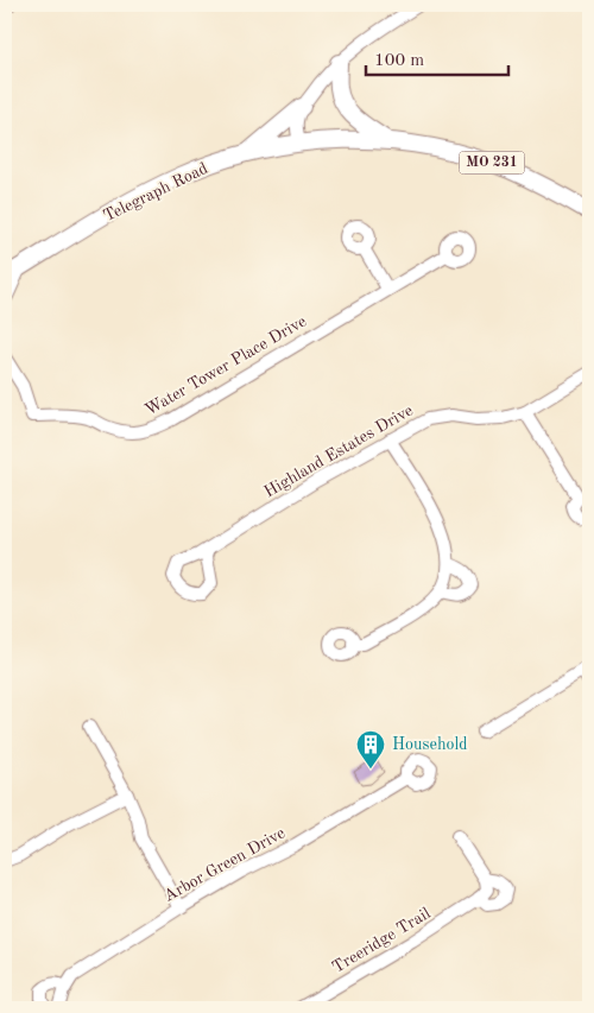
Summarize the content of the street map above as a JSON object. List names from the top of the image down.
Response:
{
  "streets": {
    "main road": ["MO 231", "Telegraph Road"],
    "street": [
      "Water Tower Place Drive",
      "Highland Estates Drive",
      "Arbor Green Drive",
      "Treeridge Trail"
    ]
  },
  "places": {
    "building": ["Household"]
  },
  "scale_bar": "100 m"
}
